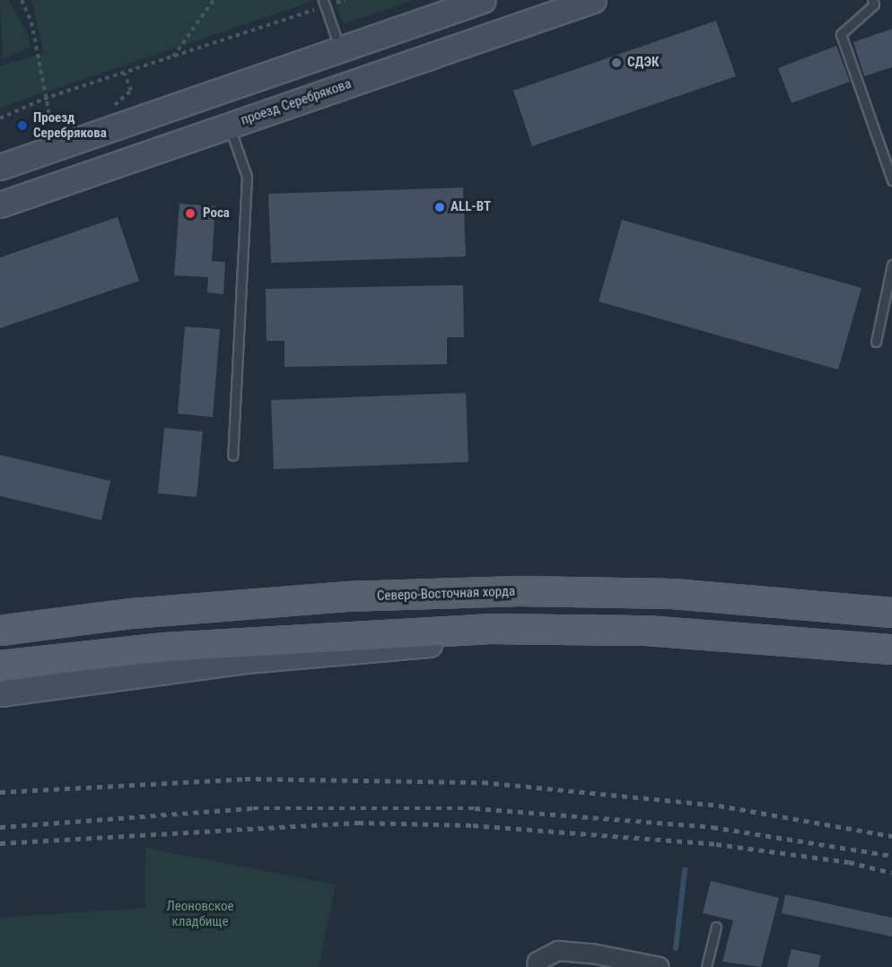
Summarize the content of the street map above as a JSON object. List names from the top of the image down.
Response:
{
  "streets": {
    "main road": ["проезд Серебрякова", "Северо-Восточная хорда"]
  },
  "parks": ["Леоновское кладбище"],
  "places": [
    "СДЭК",
    "Проезд Серебрякова",
    "ALL-BT",
    "Роса"
  ]
}
